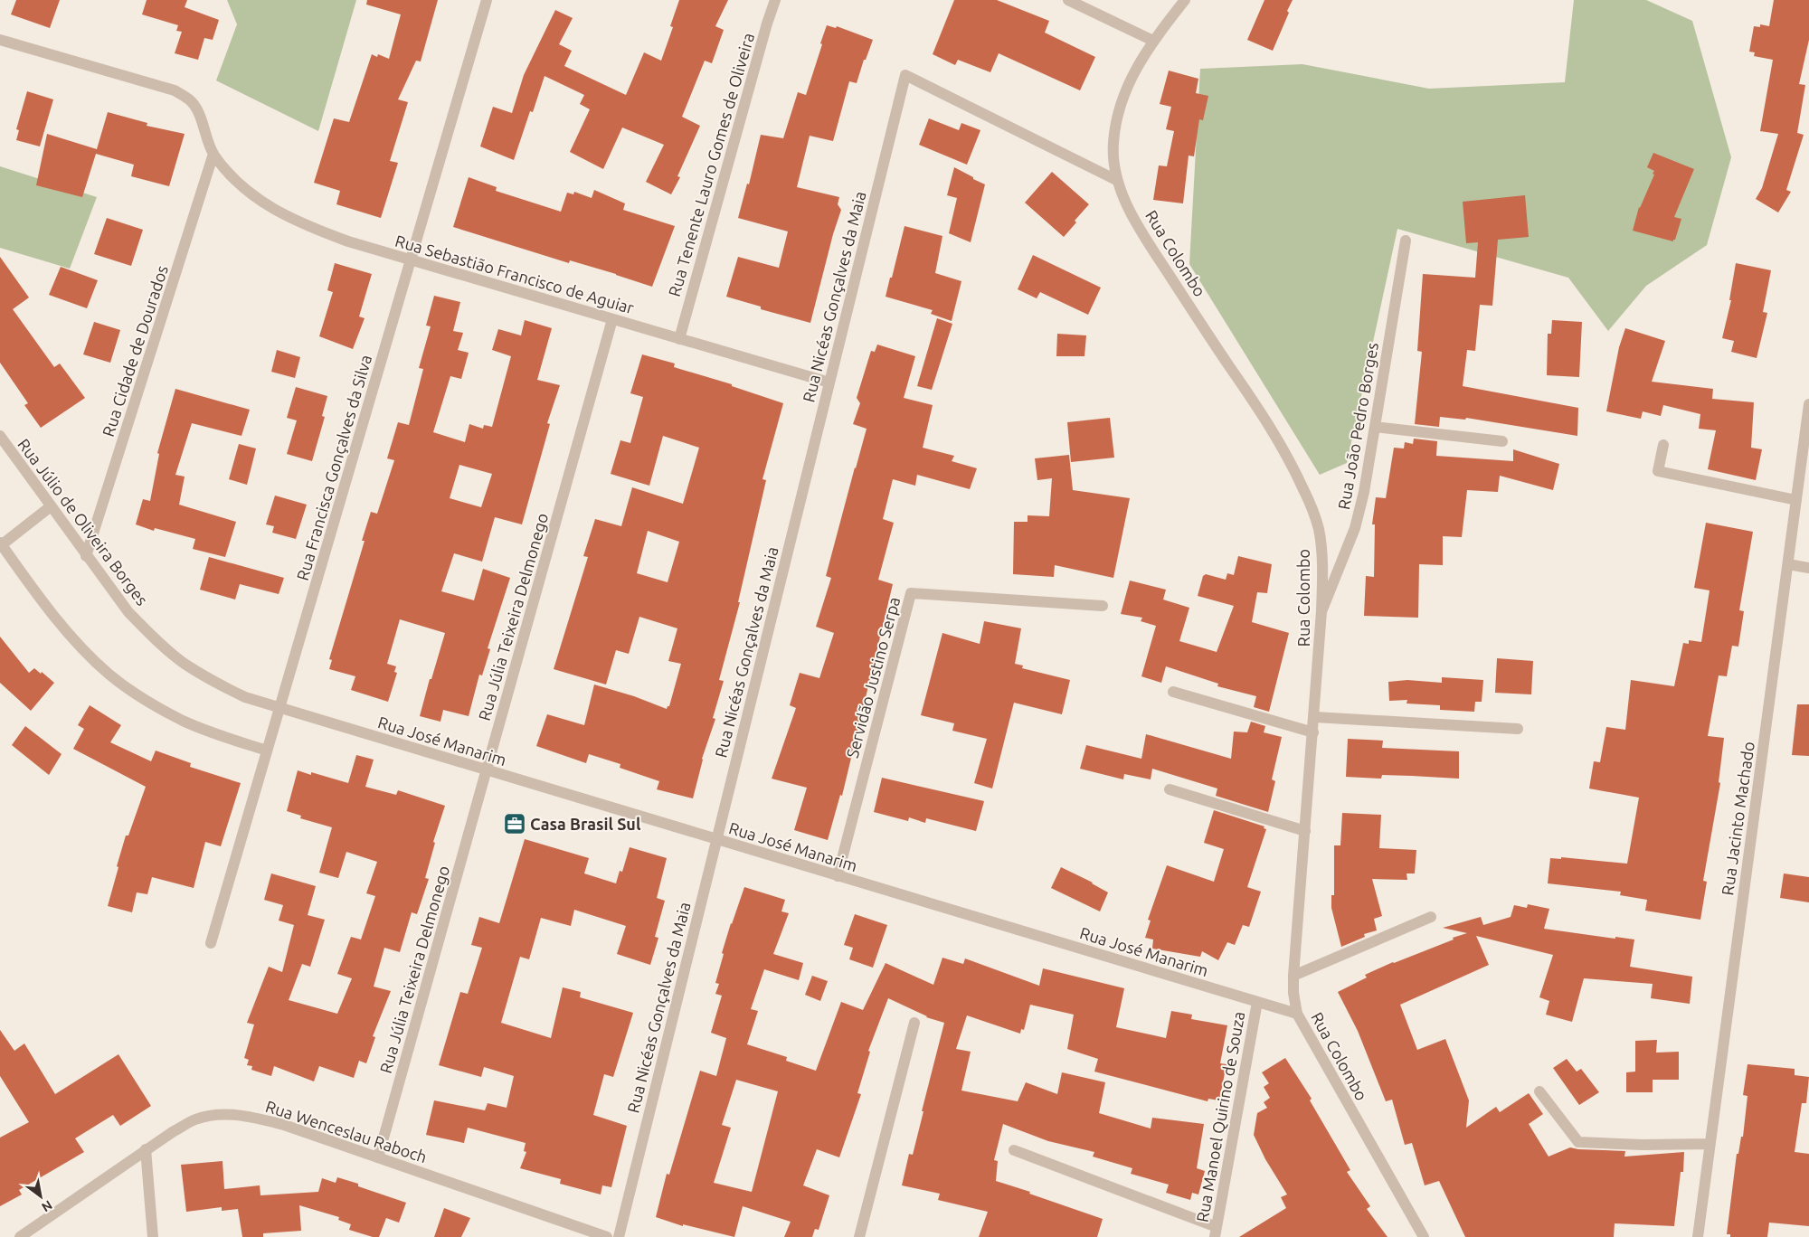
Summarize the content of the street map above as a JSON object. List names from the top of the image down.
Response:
{
  "streets": {
    "street": [
      "Rua Tenente Lauro Gomes de Oliveira",
      "Rua Colombo",
      "Rua Sebastião Francisco de Aguiar",
      "Rua Nicéas Gonçalves da Maia",
      "Rua Cidade de Dourados",
      "Rua João Pedro Borges",
      "Rua Francisca Gonçalves da Silva",
      "Rua Júlio de Oliveira Borges",
      "Rua Júlia Teixeira Delmonego",
      "Servidão Justino Serpa",
      "Rua José Manarim",
      "Rua Jacinto Machado",
      "Rua Manoel Quirino de Souza",
      "Rua Wenceslau Raboch"
    ]
  },
  "crossings": [
    ["Rua Tenente Lauro Gomes de Oliveira", "Rua Sebastião Francisco de Aguiar"],
    ["Rua Colombo", "Rua Nicéas Gonçalves da Maia"],
    ["Rua Colombo", "Rua João Pedro Borges"],
    ["Rua Colombo", "Rua José Manarim"],
    ["Rua Sebastião Francisco de Aguiar", "Rua Nicéas Gonçalves da Maia"],
    ["Rua Sebastião Francisco de Aguiar", "Rua Cidade de Dourados"],
    ["Rua Sebastião Francisco de Aguiar", "Rua Francisca Gonçalves da Silva"],
    ["Rua Sebastião Francisco de Aguiar", "Rua Júlia Teixeira Delmonego"],
    ["Rua Nicéas Gonçalves da Maia", "Rua José Manarim"],
    ["Rua Cidade de Dourados", "Rua Júlio de Oliveira Borges"],
    ["Rua Francisca Gonçalves da Silva", "Rua Júlio de Oliveira Borges"],
    ["Rua Francisca Gonçalves da Silva", "Rua José Manarim"],
    ["Rua Júlio de Oliveira Borges", "Rua José Manarim"],
    ["Rua Júlia Teixeira Delmonego", "Rua José Manarim"],
    ["Rua Júlia Teixeira Delmonego", "Rua Wenceslau Raboch"],
    ["Servidão Justino Serpa", "Rua José Manarim"],
    ["Rua José Manarim", "Rua Manoel Quirino de Souza"]
  ],
  "places": {
    "office": ["Casa Brasil Sul"]
  },
  "north": "bottom right"
}
